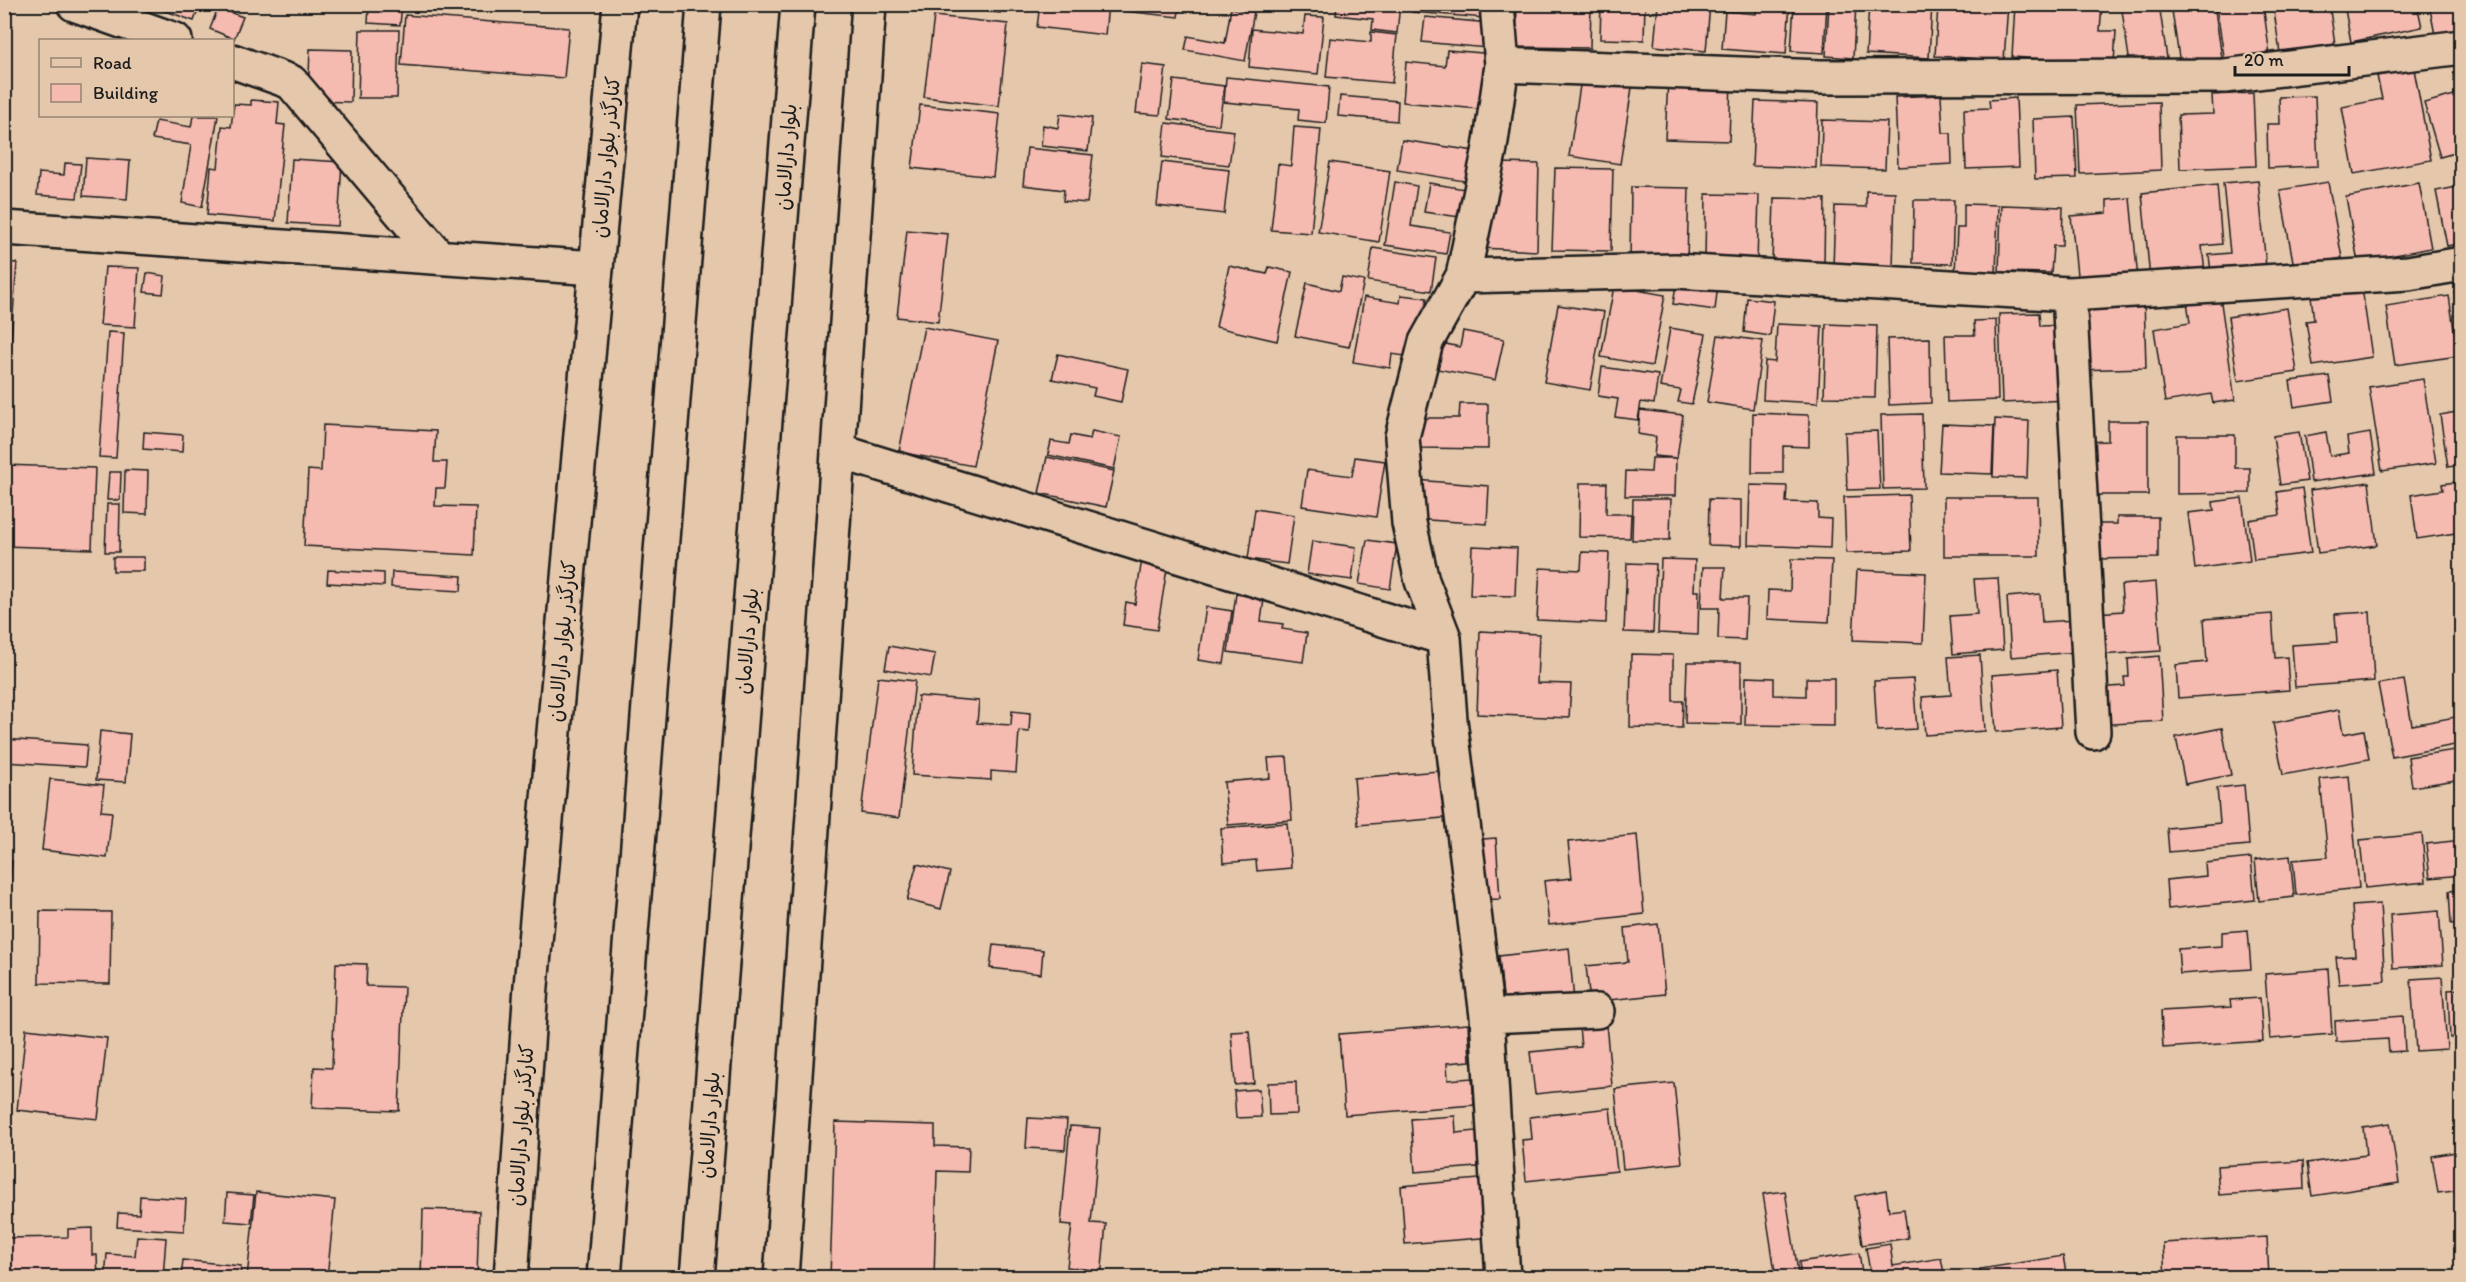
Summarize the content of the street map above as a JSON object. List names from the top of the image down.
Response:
{
  "streets": {
    "street": ["کنارگذر بلوار دارالامان", "بلوار دارالامان"]
  },
  "legend": ["Road", "Building"],
  "scale_bar": "20 m"
}
